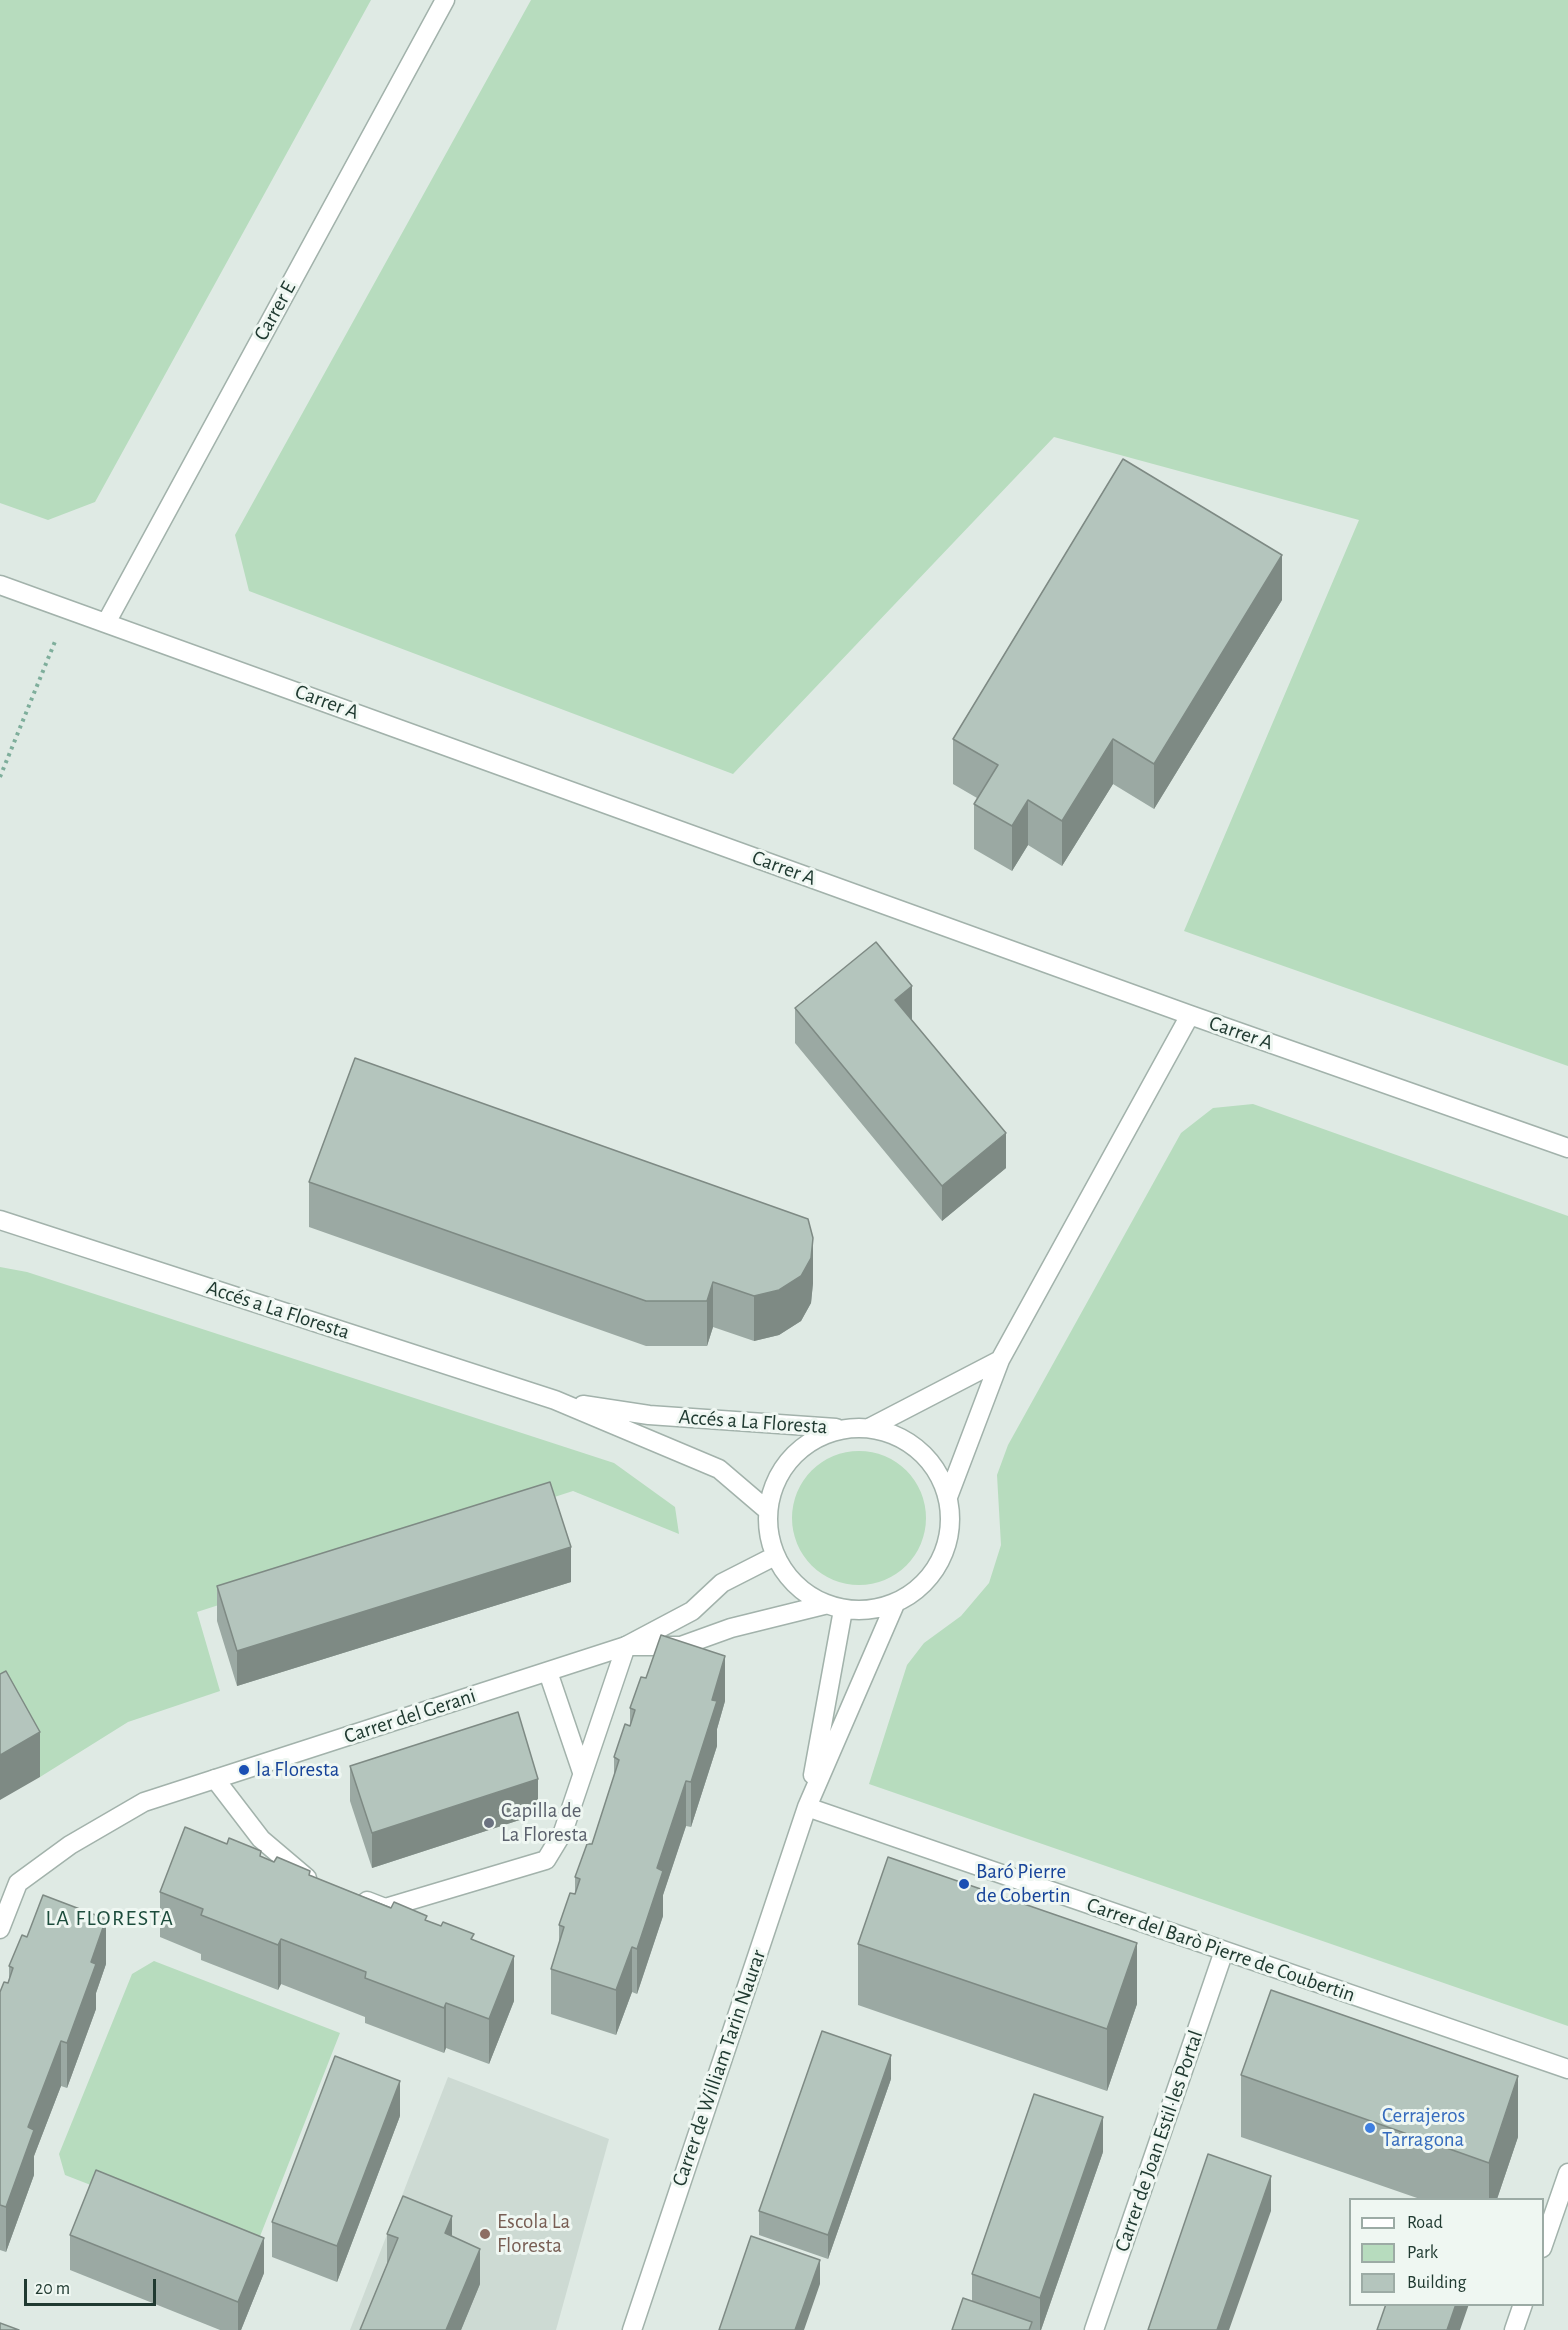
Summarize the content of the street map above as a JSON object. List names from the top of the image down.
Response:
{
  "streets": {
    "street": [
      "Carrer E",
      "Carrer A",
      "Accés a La Floresta",
      "Carrer del Gerani",
      "Carrer del Barò Pierre de Coubertin",
      "Carrer de William Tarin Naurar",
      "Carrer de Joan Estil·les Portal"
    ]
  },
  "crossings": [
    ["Carrer E", "Carrer A"],
    ["Accés a La Floresta", "Carrer del Gerani"],
    ["Accés a La Floresta", "Carrer de William Tarin Naurar"],
    ["Carrer del Gerani", "Carrer de William Tarin Naurar"],
    ["Carrer del Barò Pierre de Coubertin", "Carrer de William Tarin Naurar"],
    ["Carrer del Barò Pierre de Coubertin", "Carrer de Joan Estil·les Portal"]
  ],
  "districts": ["LA FLORESTA"],
  "places": [
    "la Floresta",
    "Capilla de La Floresta",
    "Baró Pierre de Cobertin",
    "Cerrajeros Tarragona",
    "Escola La Floresta"
  ],
  "legend": ["Road", "Park", "Building"],
  "scale_bar": "20 m"
}
